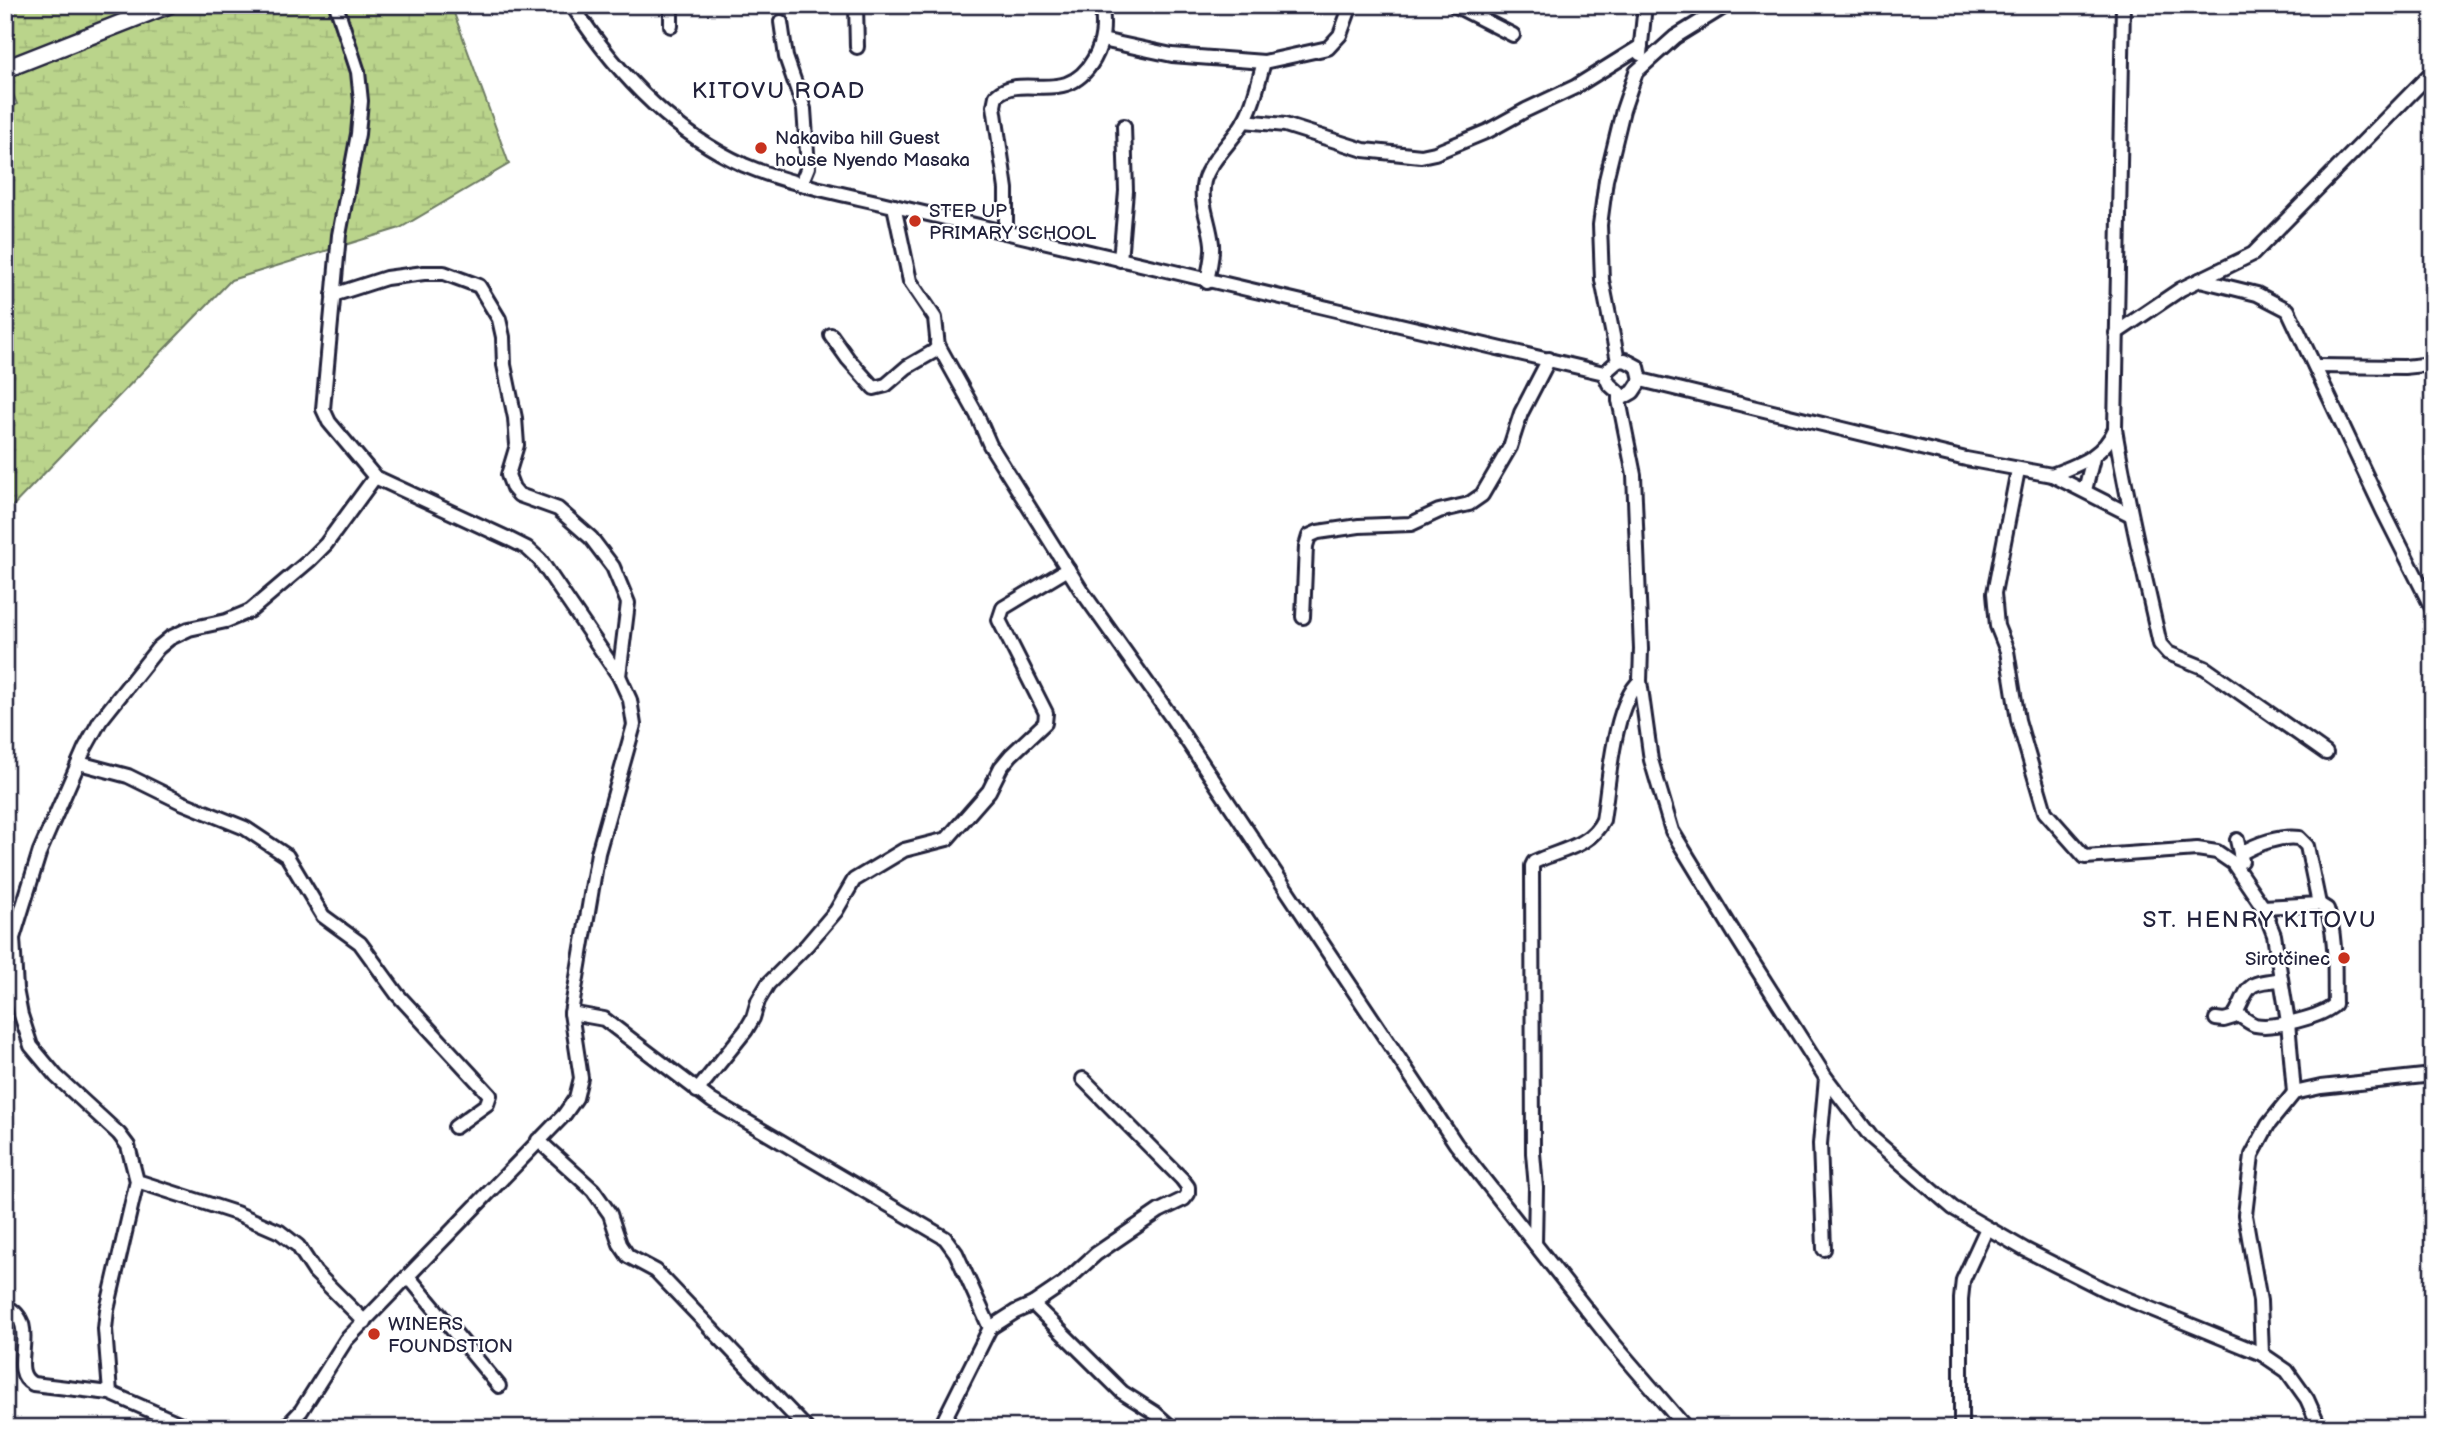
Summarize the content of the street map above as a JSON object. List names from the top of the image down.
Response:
{
  "districts": ["KITOVU ROAD", "ST. HENRY KITOVU"],
  "places": [
    "Nakaviba hill Guest house Nyendo Masaka",
    "STEP UP PRIMARY SCHOOL",
    "Sirotčinec",
    "WINERS FOUNDSTION"
  ]
}
